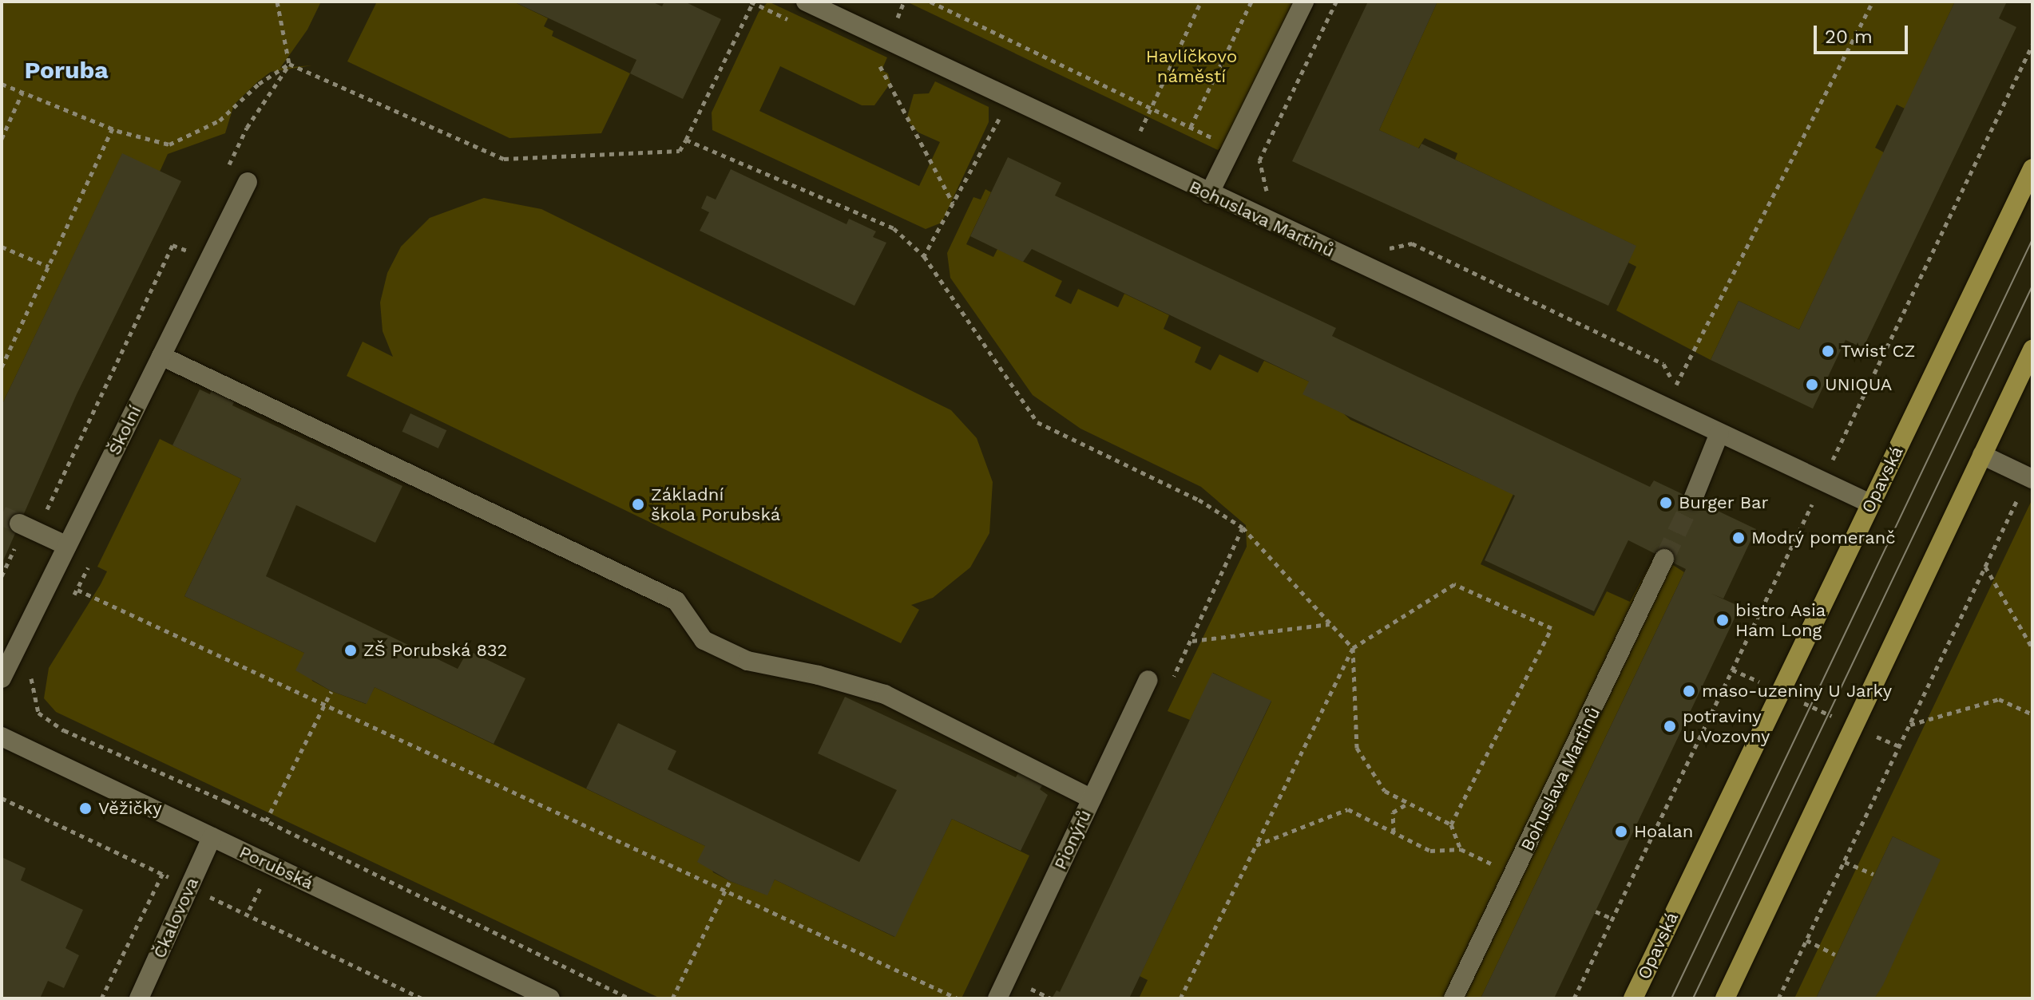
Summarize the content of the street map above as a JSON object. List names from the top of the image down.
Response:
{
  "streets": {
    "main road": ["Opavská"],
    "street": [
      "Bohuslava Martinů",
      "Školní",
      "Pionýrů",
      "Porubská",
      "Čkalovova"
    ]
  },
  "crossings": [
    ["Bohuslava Martinů", "Opavská"],
    ["Porubská", "Čkalovova"]
  ],
  "districts": ["Poruba"],
  "parks": ["Havlíčkovo náměstí"],
  "places": [
    "Twist CZ",
    "UNIQUA",
    "Burger Bar",
    "Základní škola Porubská",
    "Modrý pomeranč",
    "bistro Asia Ham Long",
    "ZŠ Porubská 832",
    "maso-uzeniny U Jarky",
    "potraviny U Vozovny",
    "Věžičky",
    "Hoalan"
  ],
  "scale_bar": "20 m"
}
